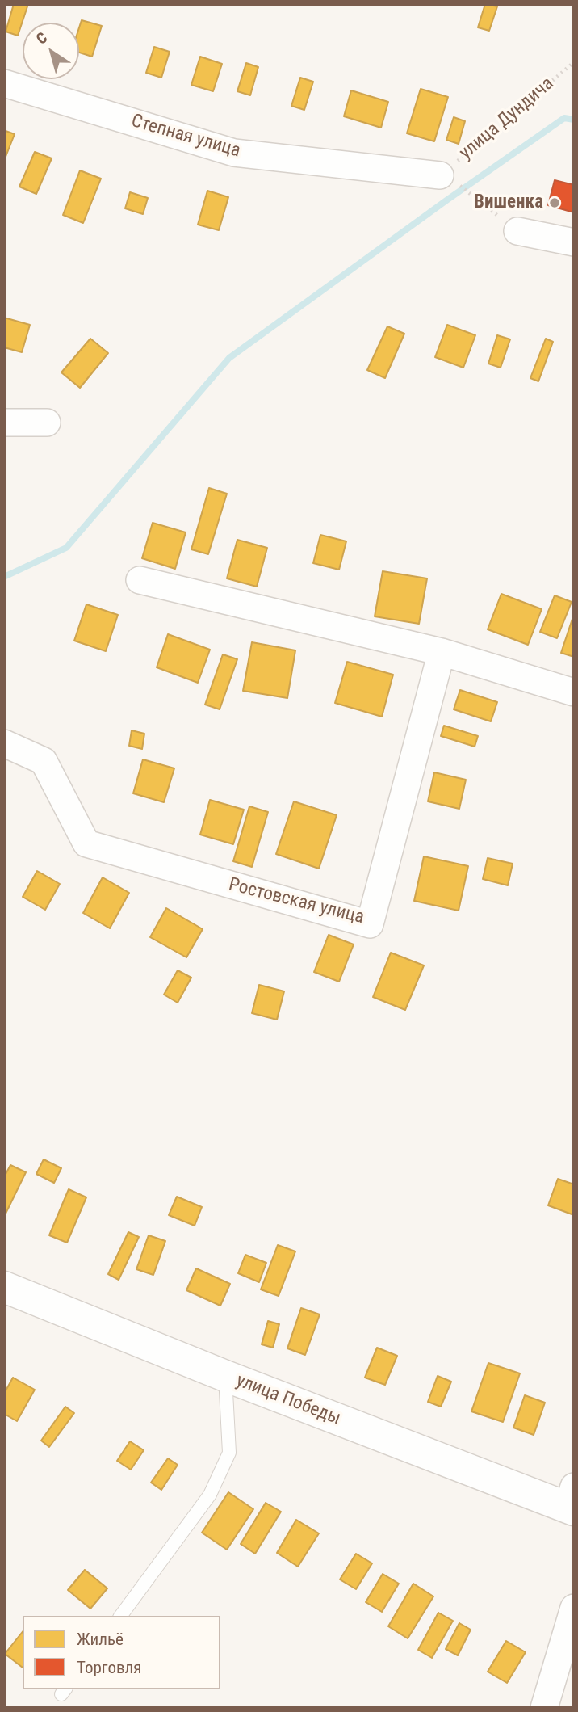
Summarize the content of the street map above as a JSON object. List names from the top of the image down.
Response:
{
  "streets": {
    "street": ["Степная улица", "Ростовская улица", "улица Победы"],
    "path": ["улица Дундича"]
  },
  "crossings": [
    ["улица Дундича", "Степная улица"]
  ],
  "places": ["Вишенка"],
  "legend": ["Жильё", "Торговля"],
  "north": "top left"
}
